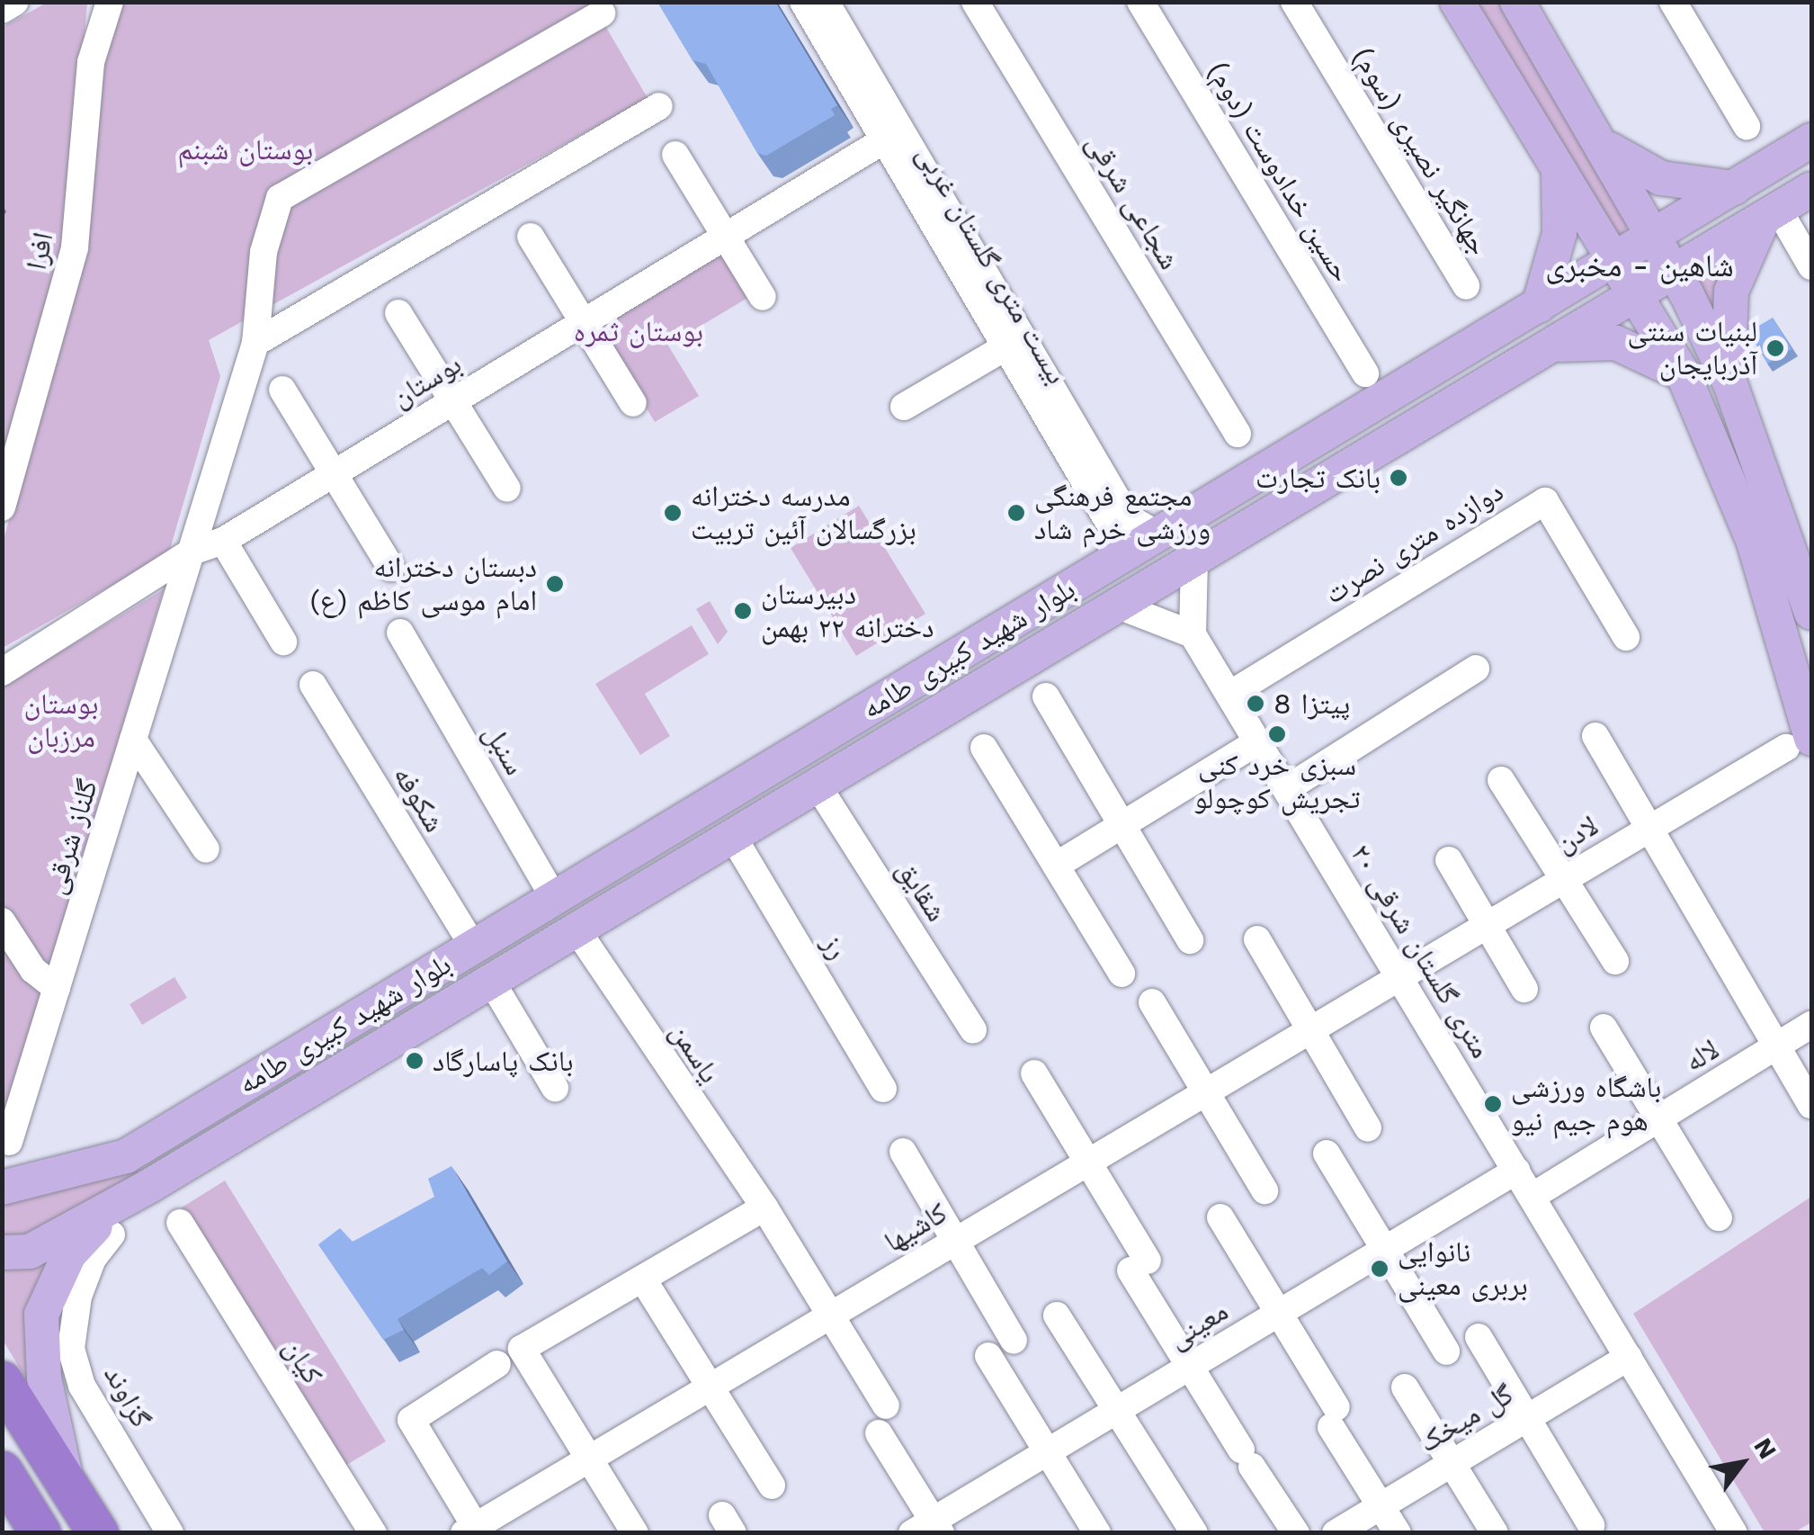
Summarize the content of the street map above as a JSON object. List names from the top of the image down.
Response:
{
  "streets": {
    "main road": ["بلوار شهید کبیری طامه"],
    "street": [
      "جهانگیر نصیری (سوم)",
      "حسین خدادوست (دوم)",
      "شجاعی شرقی",
      "افرا",
      "بیست متری گلستان غربی",
      "بوستان",
      "دوازده متری نصرت",
      "سنبل",
      "شکوفه",
      "لادن",
      "گلناز شرقی",
      "شقایق",
      "رز",
      "۲۰ متری گلستان شرقی",
      "یاسمن",
      "لاله",
      "کاشیها",
      "معینی",
      "کیان",
      "گزاوند",
      "گل میخک"
    ]
  },
  "crossings": [
    ["بیست متری گلستان غربی", "بوستان"],
    ["بیست متری گلستان غربی", "بلوار شهید کبیری طامه"],
    ["بوستان", "گلناز شرقی"],
    ["دوازده متری نصرت", "۲۰ متری گلستان شرقی"],
    ["بلوار شهید کبیری طامه", "سنبل"],
    ["بلوار شهید کبیری طامه", "شکوفه"],
    ["بلوار شهید کبیری طامه", "شقایق"],
    ["بلوار شهید کبیری طامه", "رز"],
    ["بلوار شهید کبیری طامه", "یاسمن"],
    ["لادن", "۲۰ متری گلستان شرقی"],
    ["لادن", "کاشیها"],
    ["۲۰ متری گلستان شرقی", "لاله"],
    ["۲۰ متری گلستان شرقی", "کاشیها"],
    ["۲۰ متری گلستان شرقی", "معینی"],
    ["۲۰ متری گلستان شرقی", "گل میخک"],
    ["یاسمن", "کاشیها"]
  ],
  "districts": ["شاهین - مخبری"],
  "parks": ["بوستان شبنم", "بوستان ثمره", "بوستان مرزبان"],
  "places": [
    "لبنیات سنتی آذربایجان",
    "بانک تجارت",
    "مدرسه دخترانه بزرگسالان آئین تربیت",
    "مجتمع فرهنگی ورزشی خرم شاد",
    "دبستان دخترانه امام موسی کاظم (ع)",
    "دبیرستان دخترانه ۲۲ بهمن",
    "پیتزا 8",
    "سبزی خرد کنی تجریش کوچولو",
    "بانک پاسارگاد",
    "باشگاه ورزشی هوم جیم نیو",
    "نانوایی بربری معینی"
  ],
  "north": "top right"
}
